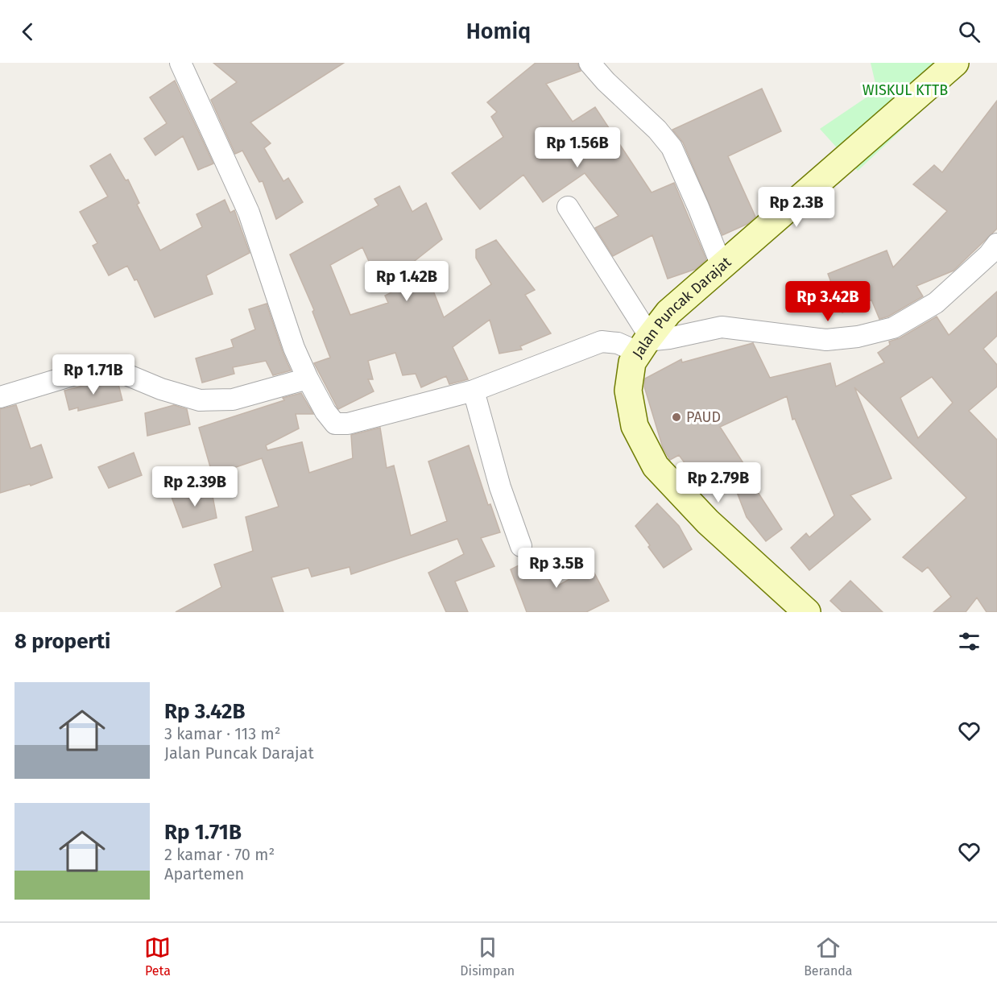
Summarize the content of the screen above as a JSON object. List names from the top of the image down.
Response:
{
  "streets": {
    "street": ["Jalan Puncak Darajat"]
  },
  "parks": ["WISKUL KTTB"],
  "places": ["PAUD"],
  "page": {
    "header": "Homiq",
    "price": [
      "Rp 1.56B",
      "Rp 2.3B",
      "Rp 1.42B",
      "Rp 3.42B",
      "Rp 1.71B",
      "Rp 2.79B",
      "Rp 2.39B",
      "Rp 3.5B"
    ],
    "heading": "8 properti",
    "list": [
      {
        "name": "Rp 3.42B",
        "note": "3 kamar · 113 m² · Jalan Puncak Darajat"
      },
      {
        "name": "Rp 1.71B",
        "note": "2 kamar · 70 m² · Apartemen"
      }
    ],
    "tabs": ["Peta", "Disimpan", "Beranda"]
  }
}
